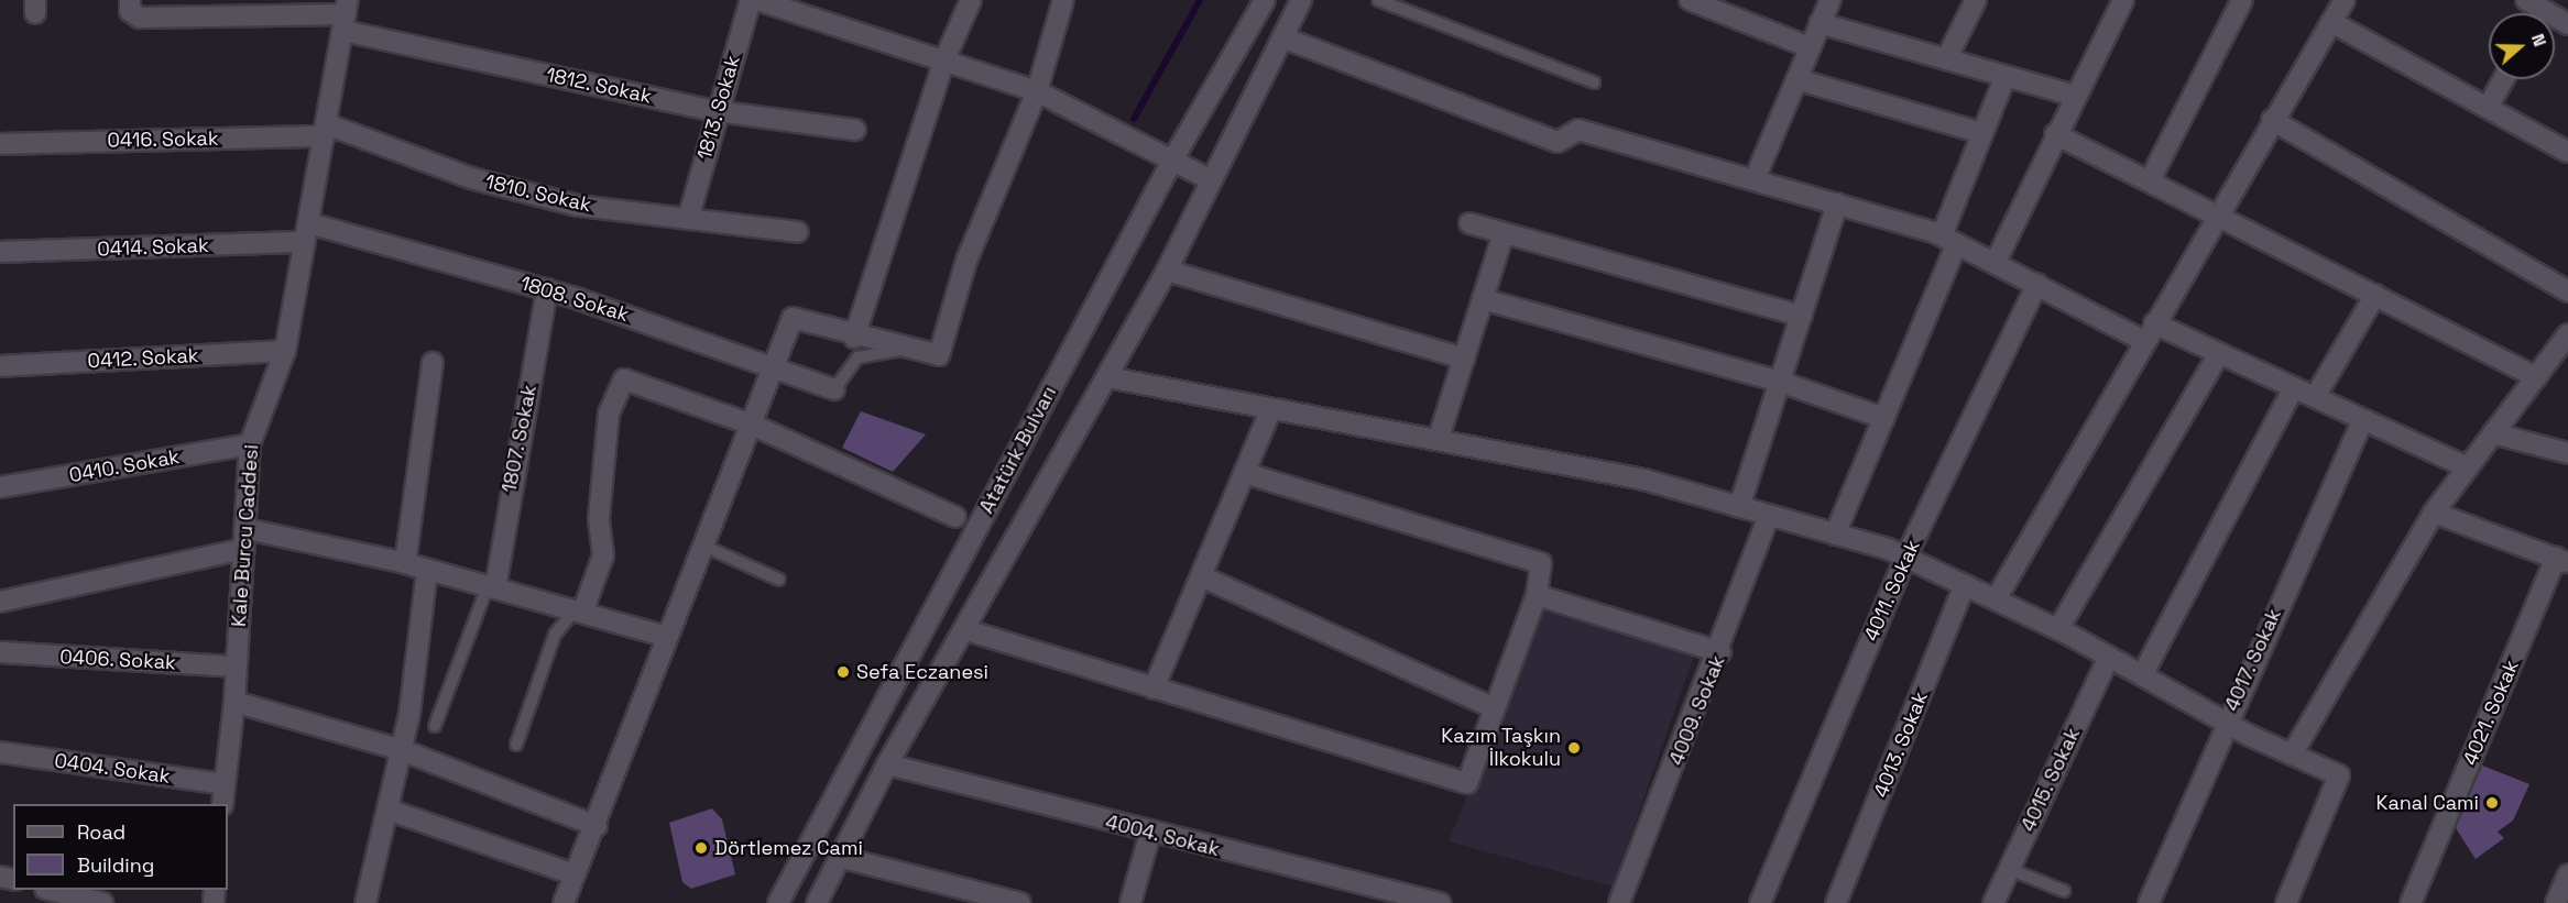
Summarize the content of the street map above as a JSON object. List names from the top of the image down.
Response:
{
  "streets": {
    "street": [
      "1812. Sokak",
      "1813. Sokak",
      "0416. Sokak",
      "1810. Sokak",
      "0414. Sokak",
      "1808. Sokak",
      "0412. Sokak",
      "1807. Sokak",
      "Atatürk Bulvarı",
      "0410. Sokak",
      "Kale Burcu Caddesi",
      "4011. Sokak",
      "0406. Sokak",
      "4017. Sokak",
      "4009. Sokak",
      "4021. Sokak",
      "4013. Sokak",
      "0404. Sokak",
      "4015. Sokak",
      "4004. Sokak"
    ]
  },
  "crossings": [
    ["1812. Sokak", "1813. Sokak"],
    ["1812. Sokak", "Kale Burcu Caddesi"],
    ["1813. Sokak", "1810. Sokak"],
    ["0416. Sokak", "1810. Sokak"],
    ["0416. Sokak", "Kale Burcu Caddesi"],
    ["1810. Sokak", "Kale Burcu Caddesi"],
    ["0414. Sokak", "1808. Sokak"],
    ["0414. Sokak", "Kale Burcu Caddesi"],
    ["1808. Sokak", "1807. Sokak"],
    ["1808. Sokak", "Kale Burcu Caddesi"],
    ["0412. Sokak", "Kale Burcu Caddesi"],
    ["Atatürk Bulvarı", "4004. Sokak"],
    ["0410. Sokak", "Kale Burcu Caddesi"],
    ["Kale Burcu Caddesi", "0406. Sokak"],
    ["Kale Burcu Caddesi", "0404. Sokak"]
  ],
  "places": [
    "Sefa Eczanesi",
    "Kazım Taşkın İlkokulu",
    "Kanal Cami",
    "Dörtlemez Cami"
  ],
  "legend": ["Road", "Building"],
  "north": "right"
}
